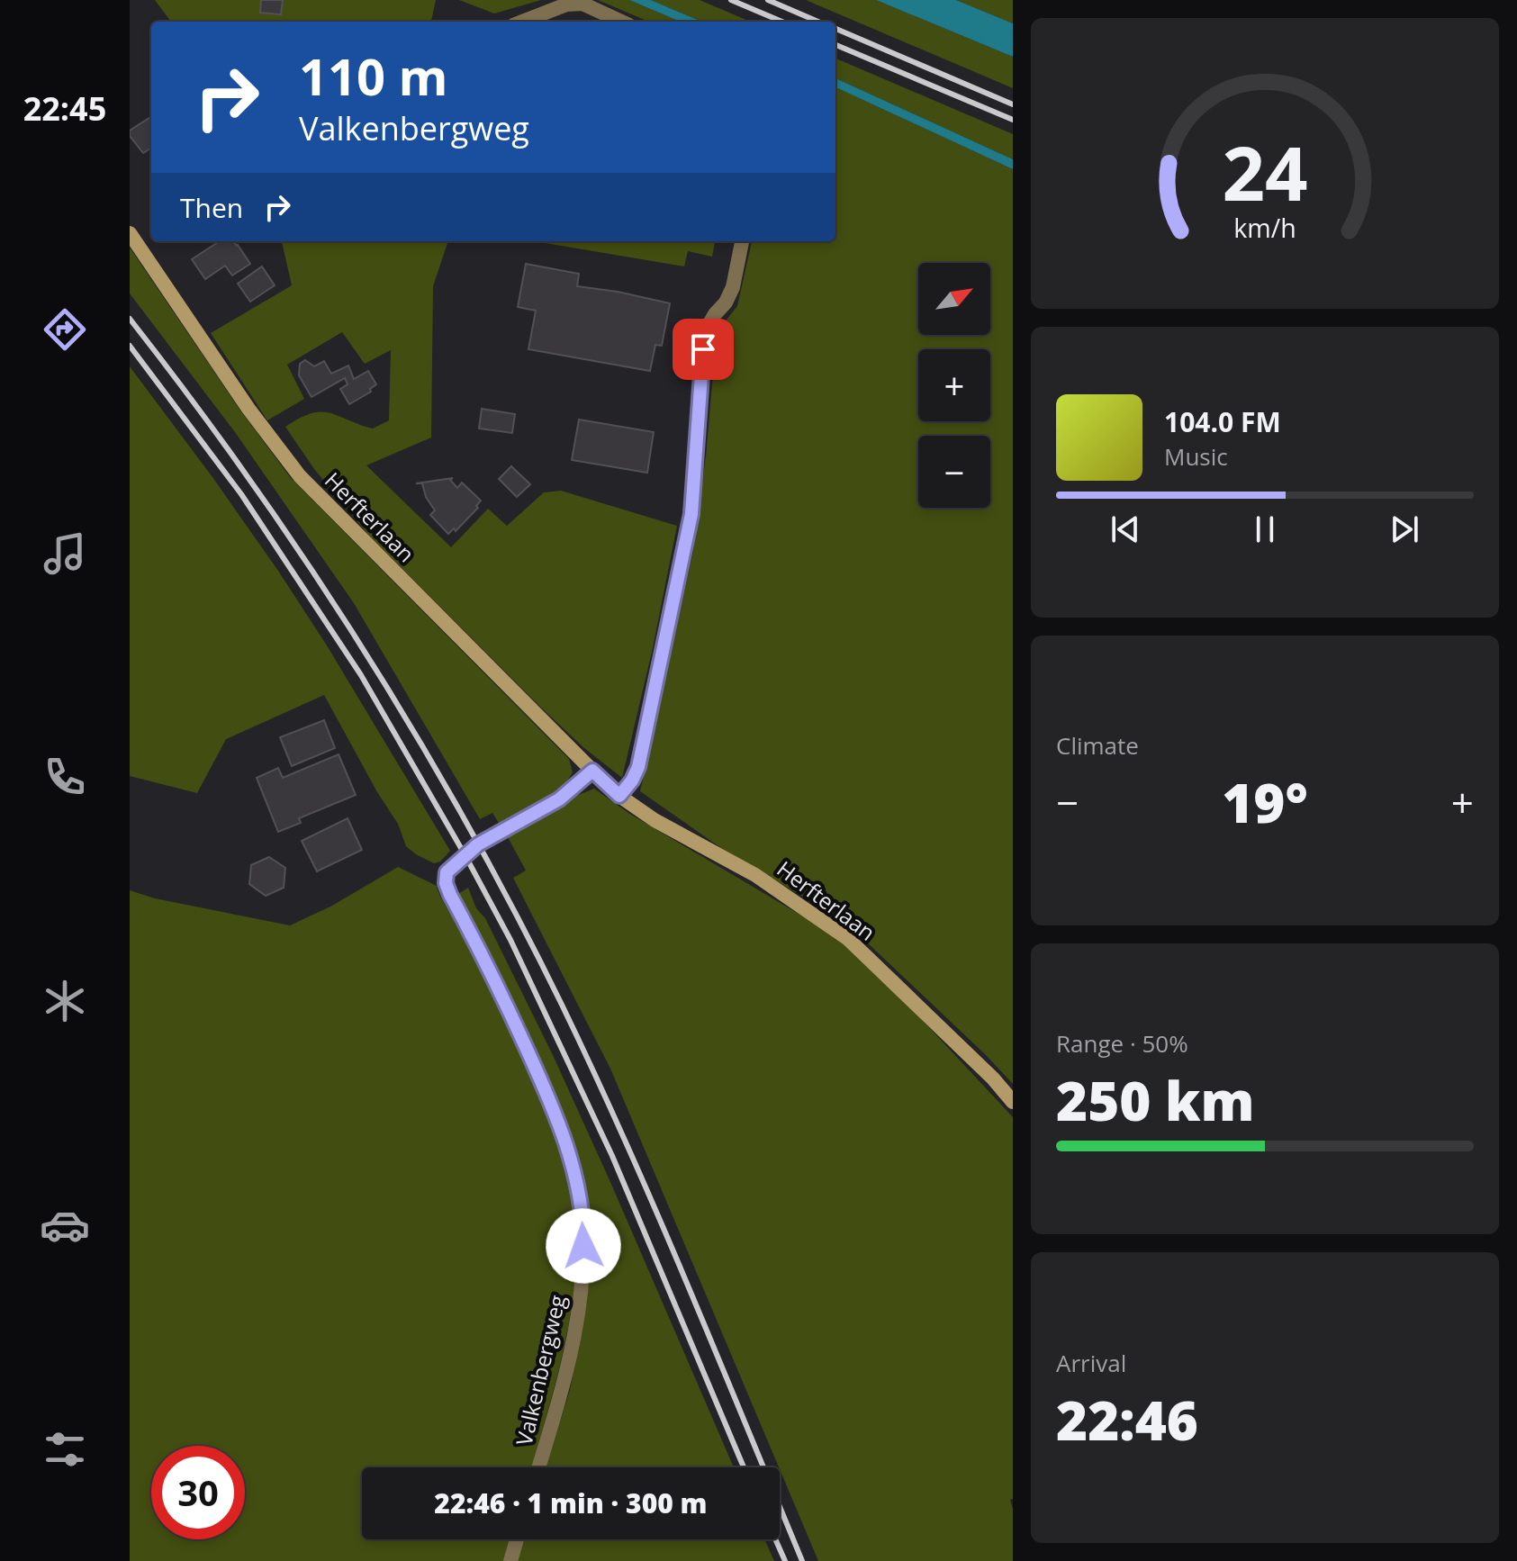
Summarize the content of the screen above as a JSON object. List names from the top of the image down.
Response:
{
  "streets": {
    "street": ["Herfterlaan", "Valkenbergweg"]
  },
  "crossings": [
    ["Herfterlaan", "Valkenbergweg"]
  ],
  "north": "top right",
  "page": {
    "tabs": "22:45",
    "turn": ["110 m", "Valkenbergweg"],
    "then": "Then",
    "map_buttons": ["+", "−"],
    "song": ["104.0 FM", "Music"],
    "tile": [
      "Climate",
      ["Range · 50%", "250 km"],
      ["Arrival", "22:46"]
    ],
    "heat": ["−", "19°", "+"],
    "limit": "30",
    "trip": "22:46 · 1 min · 300 m",
    "gauge": ["24", "km/h"]
  }
}
